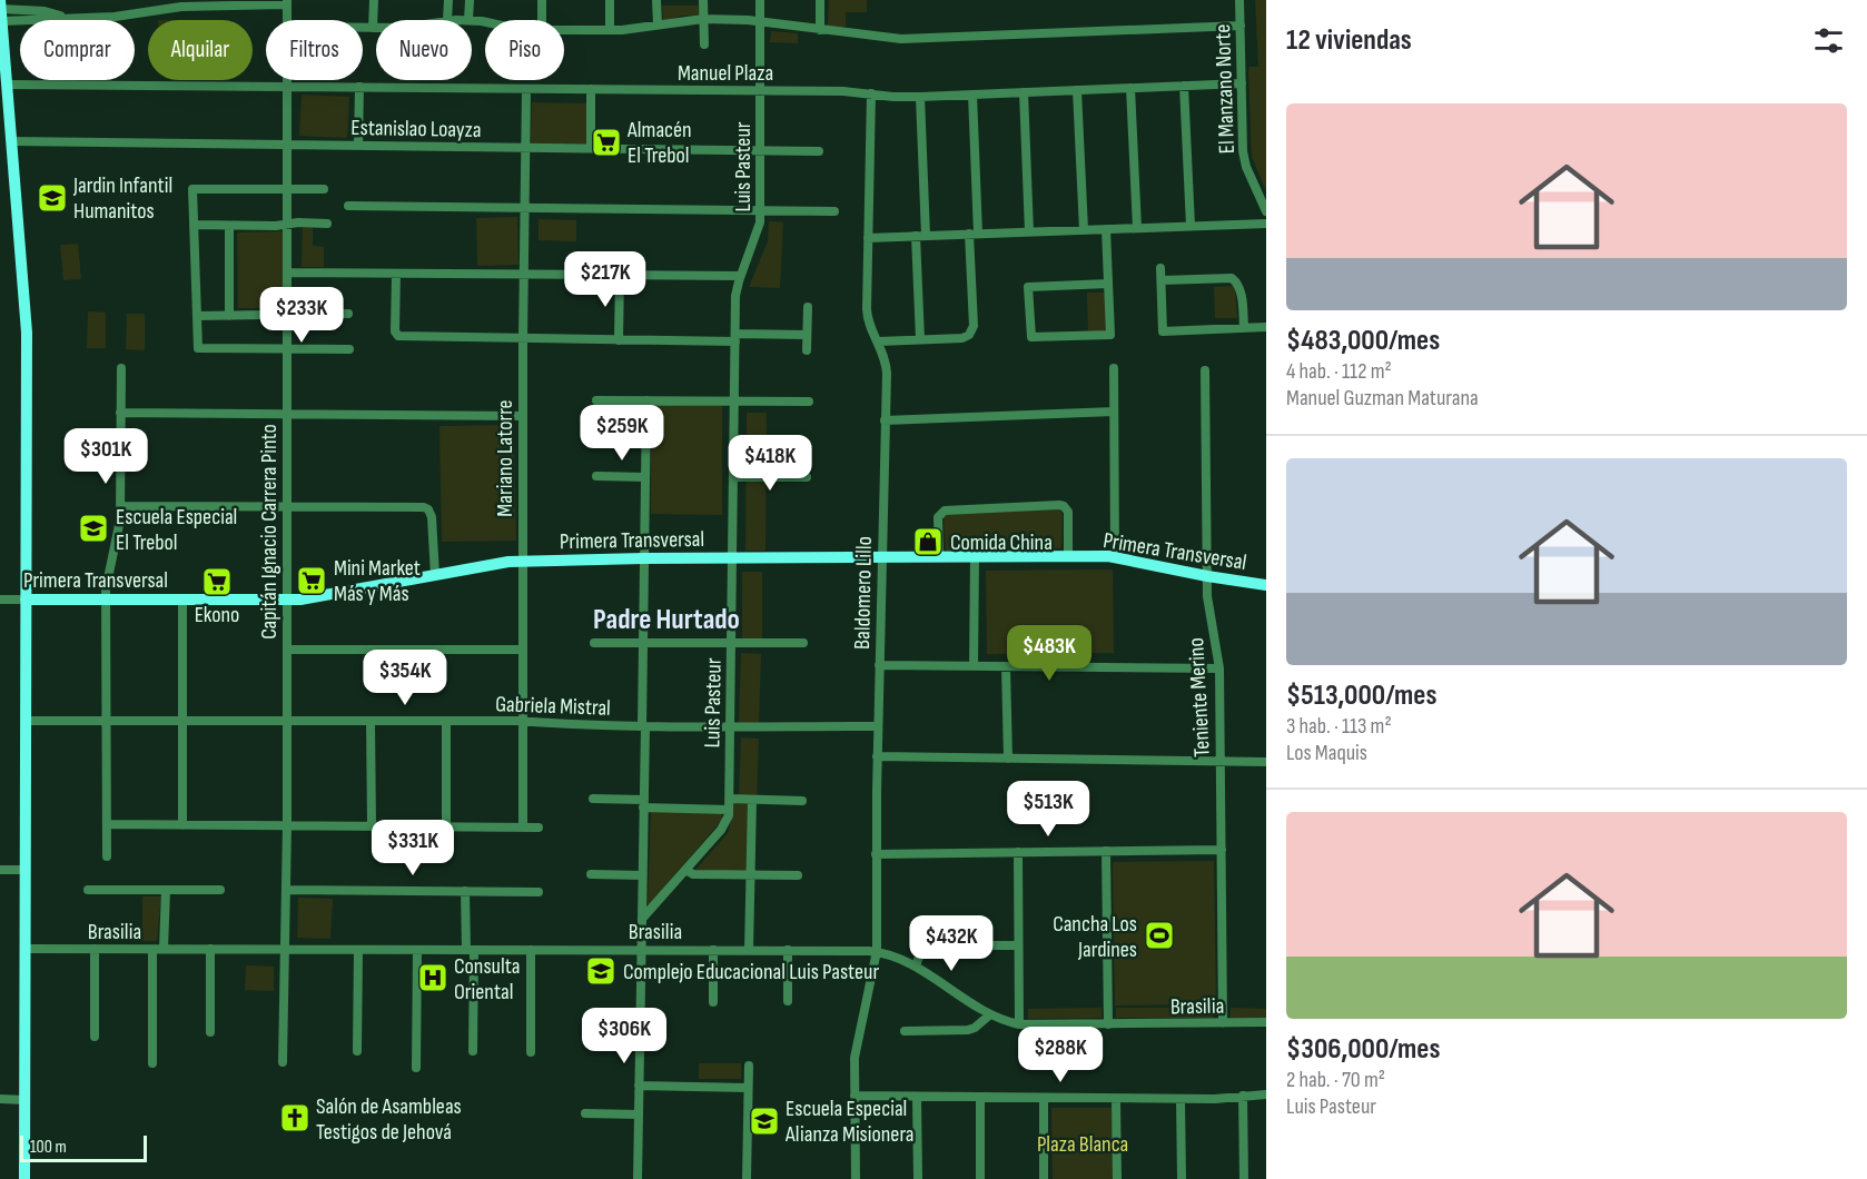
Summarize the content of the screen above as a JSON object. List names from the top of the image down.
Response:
{
  "streets": {
    "main road": ["Primera Transversal"],
    "street": [
      "Manuel Plaza",
      "El Manzano Norte",
      "Estanislao Loayza",
      "Luis Pasteur",
      "Mariano Latorre",
      "Capitán Ignacio Carrera Pinto",
      "Baldomero Lillo",
      "Teniente Merino",
      "Gabriela Mistral",
      "Brasilia"
    ]
  },
  "crossings": [
    ["Manuel Plaza", "El Manzano Norte"],
    ["Manuel Plaza", "Luis Pasteur"],
    ["Manuel Plaza", "Mariano Latorre"],
    ["Manuel Plaza", "Capitán Ignacio Carrera Pinto"],
    ["Manuel Plaza", "Baldomero Lillo"],
    ["Estanislao Loayza", "Luis Pasteur"],
    ["Estanislao Loayza", "Mariano Latorre"],
    ["Estanislao Loayza", "Capitán Ignacio Carrera Pinto"],
    ["Luis Pasteur", "Primera Transversal"],
    ["Luis Pasteur", "Gabriela Mistral"],
    ["Mariano Latorre", "Primera Transversal"],
    ["Mariano Latorre", "Gabriela Mistral"],
    ["Capitán Ignacio Carrera Pinto", "Primera Transversal"],
    ["Capitán Ignacio Carrera Pinto", "Gabriela Mistral"],
    ["Capitán Ignacio Carrera Pinto", "Brasilia"],
    ["Primera Transversal", "Baldomero Lillo"],
    ["Primera Transversal", "Teniente Merino"],
    ["Baldomero Lillo", "Gabriela Mistral"],
    ["Baldomero Lillo", "Brasilia"],
    ["Teniente Merino", "Brasilia"]
  ],
  "districts": ["Padre Hurtado"],
  "parks": ["Plaza Blanca"],
  "places": {
    "supermarket": ["Almacén El Trebol", "Mini Market Más y Más", "Ekono"],
    "school or university": [
      "Jardin Infantil Humanitos",
      "Escuela Especial El Trebol",
      "Complejo Educacional Luis Pasteur",
      "Escuela Especial Alianza Misionera"
    ],
    "shop": ["Comida China"],
    "sports": ["Cancha Los Jardines"],
    "hospital": ["Consulta Oriental"],
    "church": ["Salón de Asambleas Testigos de Jehová"]
  },
  "scale_bar": "100 m",
  "page": {
    "heading": "12 viviendas",
    "chip": [
      "Comprar",
      "Alquilar",
      "Filtros",
      "Nuevo",
      "Piso"
    ],
    "list": [
      {
        "name": "$483,000/mes",
        "note": "4 hab. · 112 m² · Manuel Guzman Maturana"
      },
      {
        "name": "$513,000/mes",
        "note": "3 hab. · 113 m² · Los Maquis"
      },
      {
        "name": "$306,000/mes",
        "note": "2 hab. · 70 m² · Luis Pasteur"
      }
    ],
    "price": [
      "$217K",
      "$233K",
      "$259K",
      "$301K",
      "$418K",
      "$483K",
      "$354K",
      "$513K",
      "$331K",
      "$432K",
      "$306K",
      "$288K"
    ],
    "scale": "100 m"
  }
}
